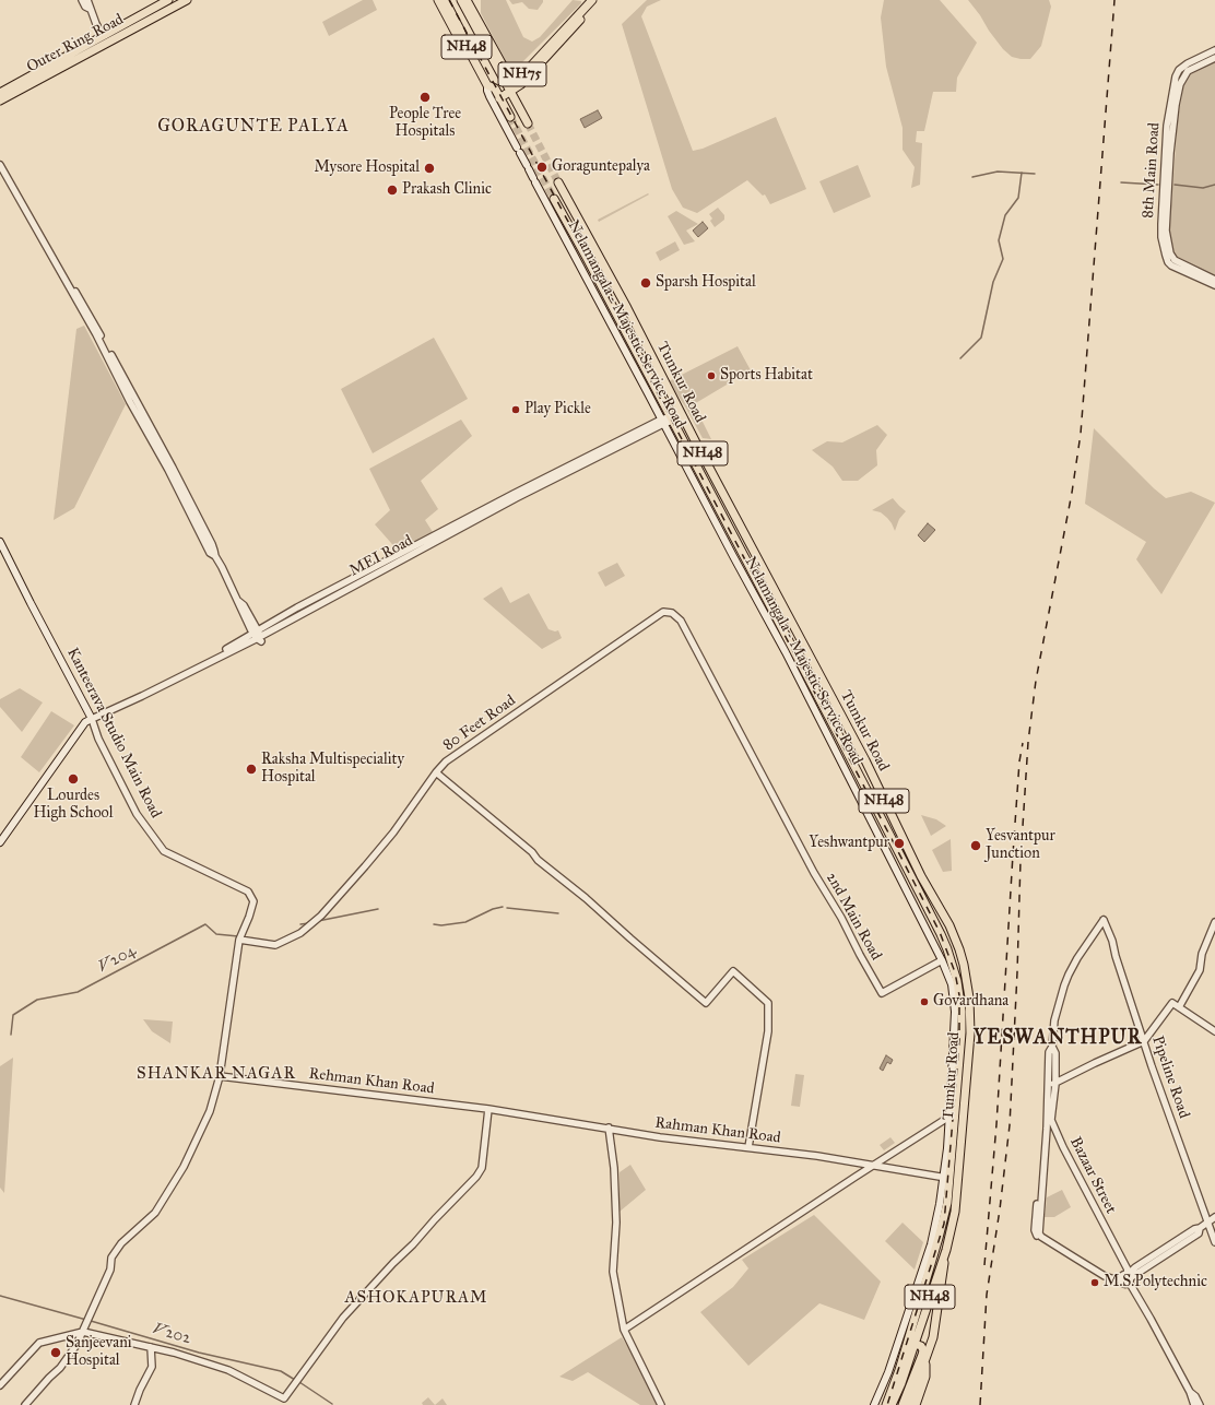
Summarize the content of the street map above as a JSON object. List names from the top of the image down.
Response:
{
  "streets": {
    "main road": [
      "Outer Ring Road",
      "NH48",
      "NH75",
      "Nelamangala - Majestic Service Road",
      "Tumkur Road",
      "Kanteerava Studio Main Road"
    ],
    "street": [
      "8th Main Road",
      "MEI Road",
      "80 Feet Road",
      "2nd Main Road",
      "Pipeline Road",
      "Rehman Khan Road",
      "Rahman Khan Road",
      "Bazaar Street"
    ]
  },
  "crossings": [
    ["NH48", "NH75"],
    ["NH48", "Nelamangala - Majestic Service Road"],
    ["Nelamangala - Majestic Service Road", "Tumkur Road"],
    ["Nelamangala - Majestic Service Road", "MEI Road"],
    ["Nelamangala - Majestic Service Road", "2nd Main Road"],
    ["Nelamangala - Majestic Service Road", "Rahman Khan Road"],
    ["Tumkur Road", "MEI Road"],
    ["Tumkur Road", "Rahman Khan Road"],
    ["MEI Road", "Kanteerava Studio Main Road"],
    ["80 Feet Road", "Kanteerava Studio Main Road"],
    ["80 Feet Road", "2nd Main Road"],
    ["Pipeline Road", "Bazaar Street"],
    ["Rehman Khan Road", "Rahman Khan Road"]
  ],
  "districts": [
    "GORAGUNTE PALYA",
    "YESWANTHPUR",
    "SHANKAR NAGAR",
    "ASHOKAPURAM"
  ],
  "water": ["V204", "V202"],
  "places": [
    "People Tree Hospitals",
    "Goraguntepalya",
    "Mysore Hospital",
    "Prakash Clinic",
    "Sparsh Hospital",
    "Sports Habitat",
    "Play Pickle",
    "Raksha Multispeciality Hospital",
    "Lourdes High School",
    "Yeshwantpur",
    "Yesvantpur Junction",
    "Govardhana",
    "M.S.Polytechnic",
    "Sanjeevani Hospital"
  ]
}
